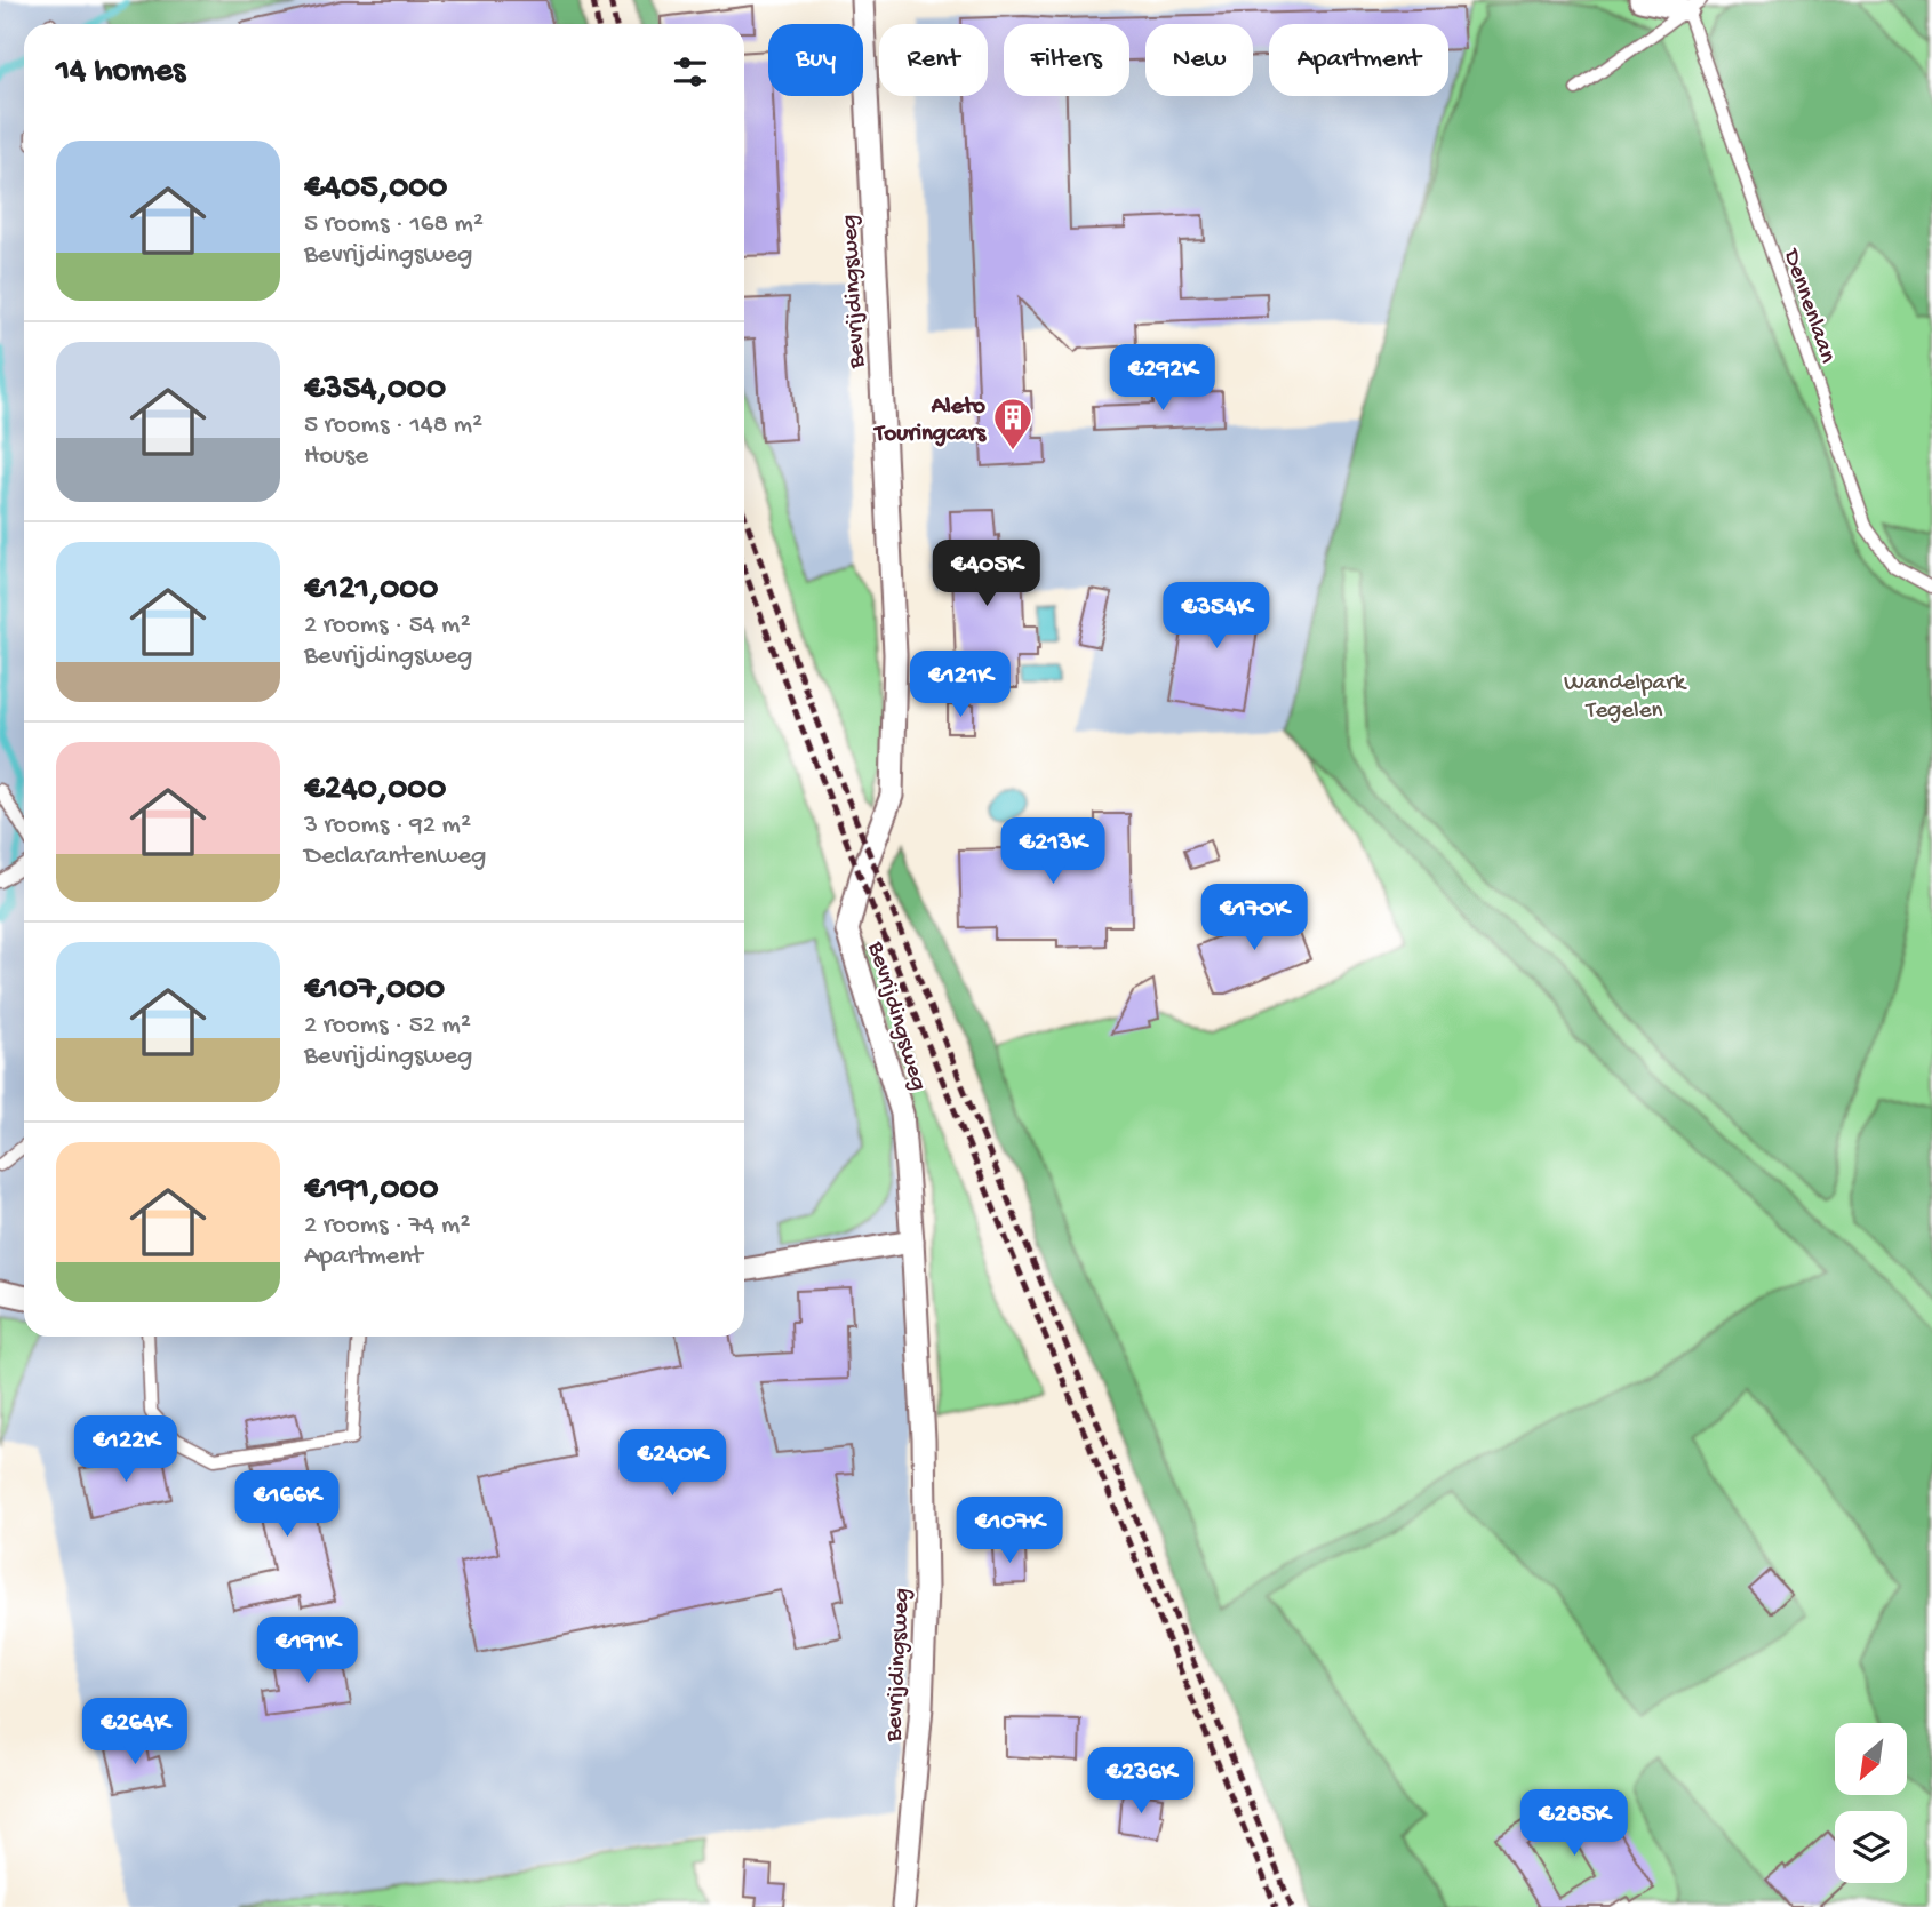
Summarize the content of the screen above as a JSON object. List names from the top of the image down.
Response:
{
  "streets": {
    "street": ["Bevrijdingsweg"],
    "lane": ["Dennenlaan"]
  },
  "parks": ["Wandelpark Tegelen"],
  "places": {
    "building": ["Aleto Touringcars"]
  },
  "north": "bottom left",
  "page": {
    "chip": [
      "Buy",
      "Rent",
      "Filters",
      "New",
      "Apartment"
    ],
    "heading": "14 homes",
    "list": [
      {
        "name": "€405,000",
        "note": "5 rooms · 168 m² · Bevrijdingsweg"
      },
      {
        "name": "€354,000",
        "note": "5 rooms · 148 m² · House"
      },
      {
        "name": "€121,000",
        "note": "2 rooms · 54 m² · Bevrijdingsweg"
      },
      {
        "name": "€240,000",
        "note": "3 rooms · 92 m² · Declarantenweg"
      },
      {
        "name": "€107,000",
        "note": "2 rooms · 52 m² · Bevrijdingsweg"
      },
      {
        "name": "€191,000",
        "note": "2 rooms · 74 m² · Apartment"
      }
    ],
    "price": [
      "€292K",
      "€405K",
      "€354K",
      "€121K",
      "€213K",
      "€170K",
      "€122K",
      "€240K",
      "€166K",
      "€107K",
      "€191K",
      "€264K",
      "€236K",
      "€285K"
    ]
  }
}
